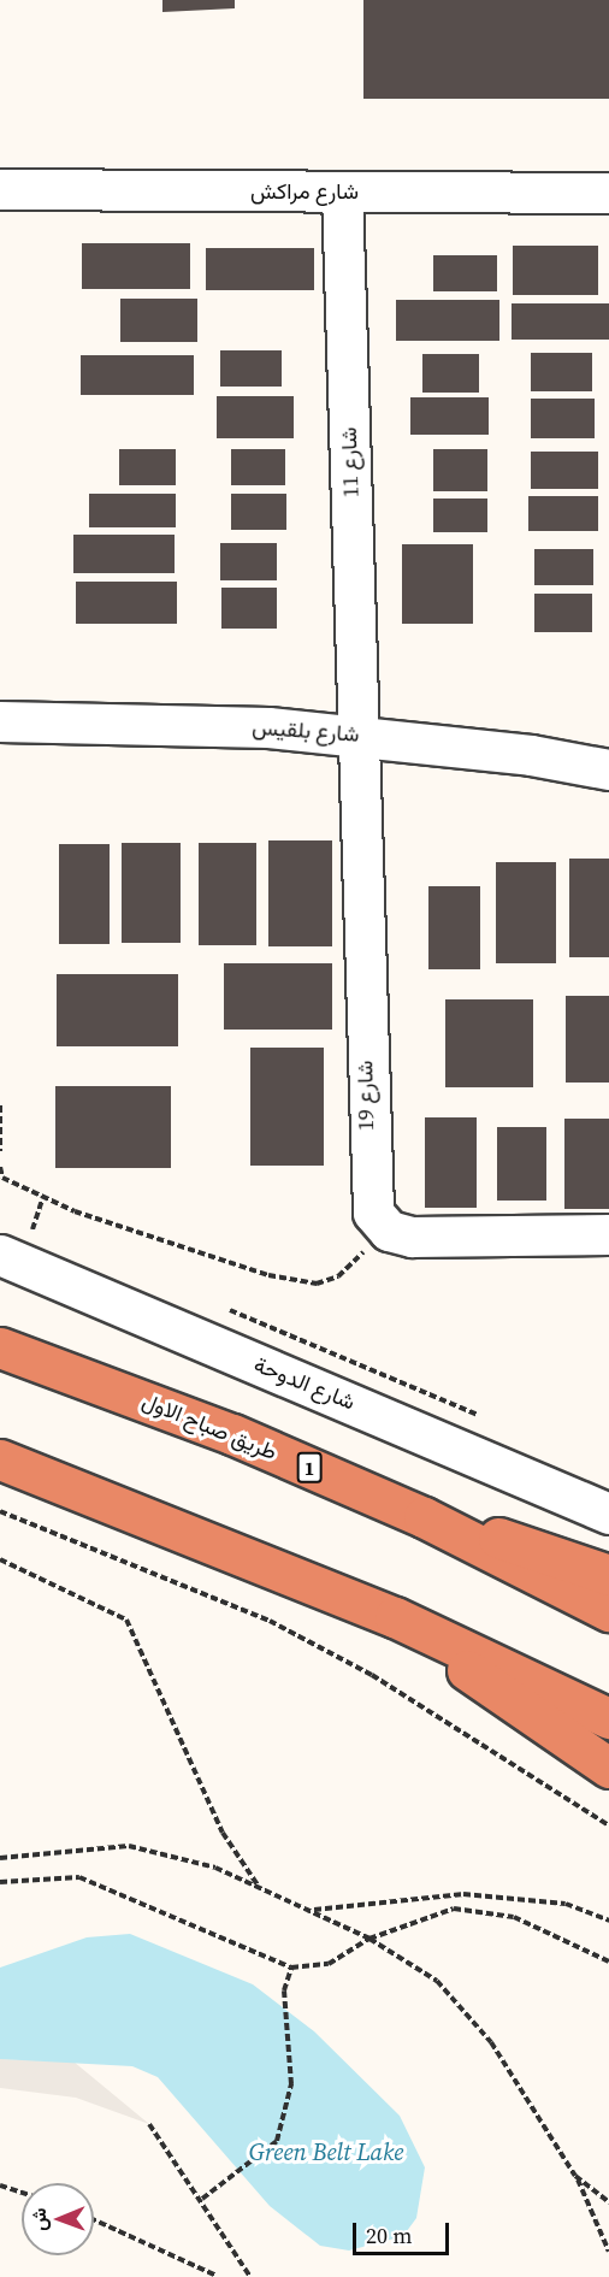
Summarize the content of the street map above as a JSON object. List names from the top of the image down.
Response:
{
  "streets": {
    "highway": ["طريق صباح الاول", "1"],
    "street": [
      "شارع مراكش",
      "شارع 11",
      "شارع بلقيس",
      "شارع 19",
      "شارع الدوحة"
    ]
  },
  "crossings": [
    ["شارع مراكش", "شارع 11"],
    ["شارع 11", "شارع بلقيس"],
    ["شارع 11", "شارع 19"],
    ["شارع بلقيس", "شارع 19"]
  ],
  "water": ["Green Belt Lake"],
  "scale_bar": "20 m",
  "north": "left"
}
